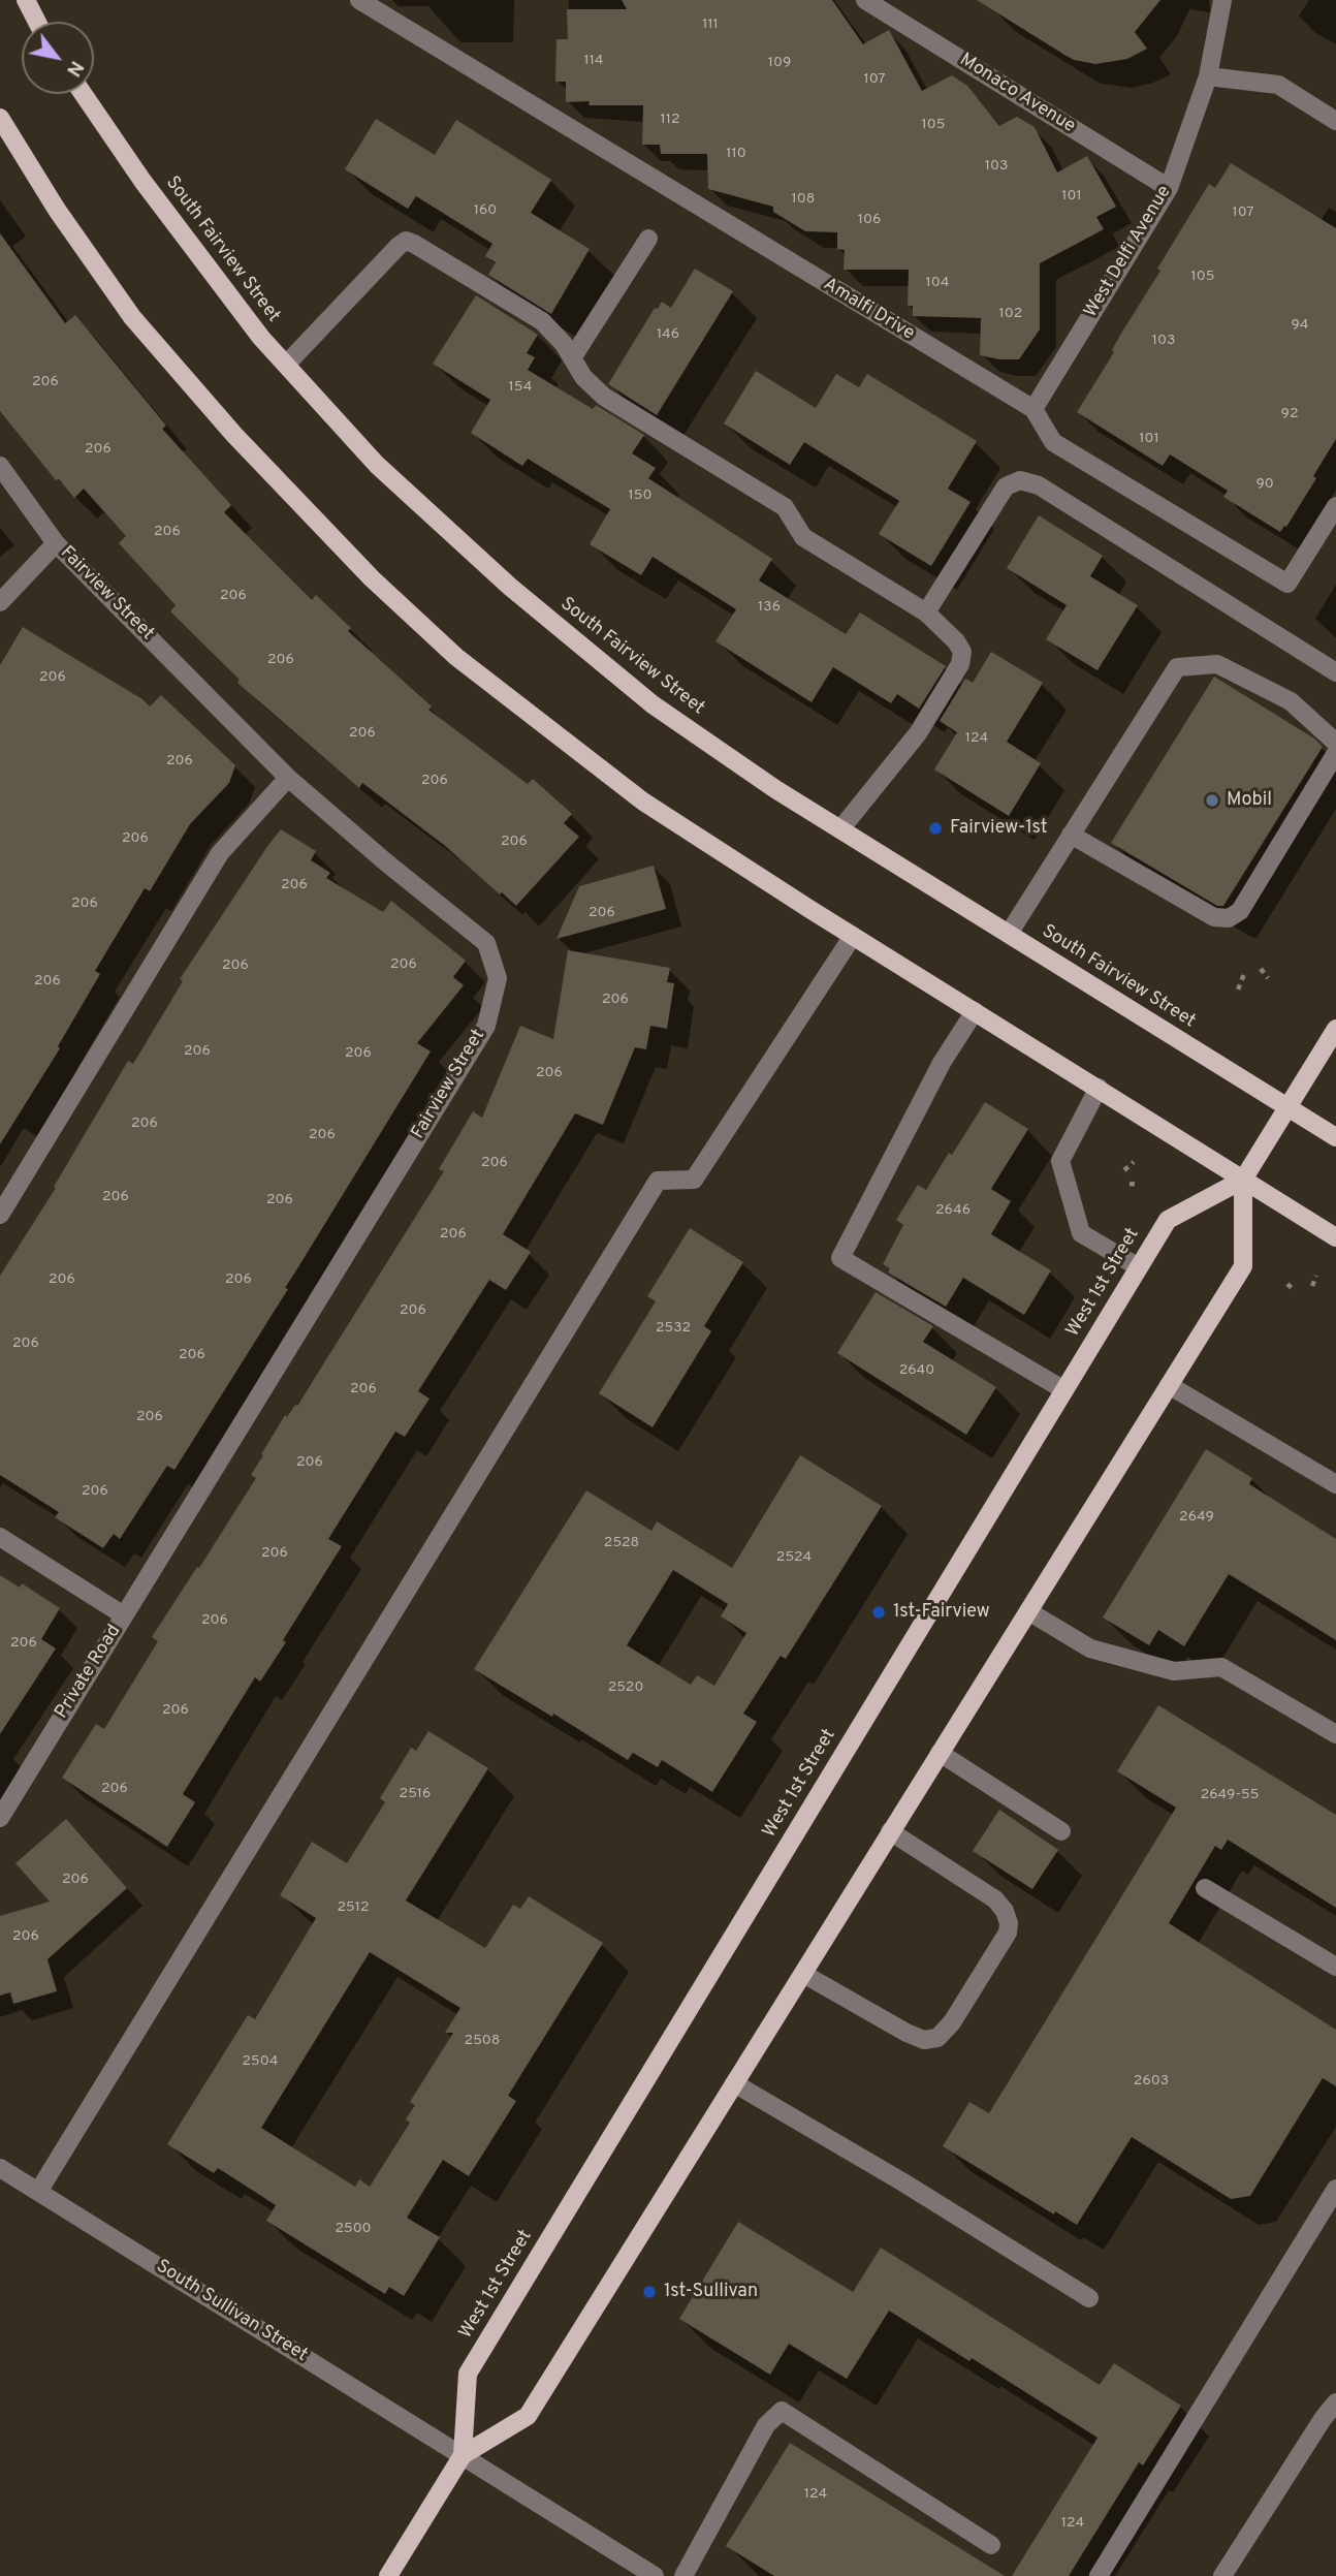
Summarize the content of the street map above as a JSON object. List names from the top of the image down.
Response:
{
  "streets": {
    "main road": ["South Fairview Street", "West 1st Street"],
    "street": [
      "Monaco Avenue",
      "West Delfi Avenue",
      "Amalfi Drive",
      "Fairview Street",
      "Private Road",
      "South Sullivan Street"
    ]
  },
  "crossings": [
    ["Monaco Avenue", "West Delfi Avenue"],
    ["West Delfi Avenue", "Amalfi Drive"],
    ["Fairview Street", "Private Road"],
    ["West 1st Street", "South Sullivan Street"]
  ],
  "places": [
    "Mobil",
    "Fairview-1st",
    "1st-Fairview",
    "1st-Sullivan"
  ],
  "house_numbers": [
    "111",
    "114",
    "109",
    "107",
    "112",
    "105",
    "110",
    "103",
    "101",
    "108",
    "160",
    "107",
    "106",
    "105",
    "104",
    "102",
    "94",
    "146",
    "103",
    "206",
    "154",
    "92",
    "101",
    "206",
    "90",
    "150",
    "206",
    "206",
    "136",
    "206",
    "206",
    "206",
    "124",
    "206",
    "206",
    "206",
    "206",
    "206",
    "206",
    "206",
    "206",
    "206",
    "206",
    "206",
    "206",
    "206",
    "206",
    "206",
    "206",
    "206",
    "206",
    "206",
    "2646",
    "206",
    "206",
    "206",
    "206",
    "2532",
    "206",
    "206",
    "2640",
    "206",
    "206",
    "206",
    "206",
    "2649",
    "2528",
    "206",
    "2524",
    "206",
    "206",
    "2520",
    "206",
    "206",
    "2516",
    "2649-55",
    "206",
    "2512",
    "206",
    "2508",
    "2504",
    "2603",
    "2500",
    "124",
    "124"
  ],
  "north": "bottom right"
}
